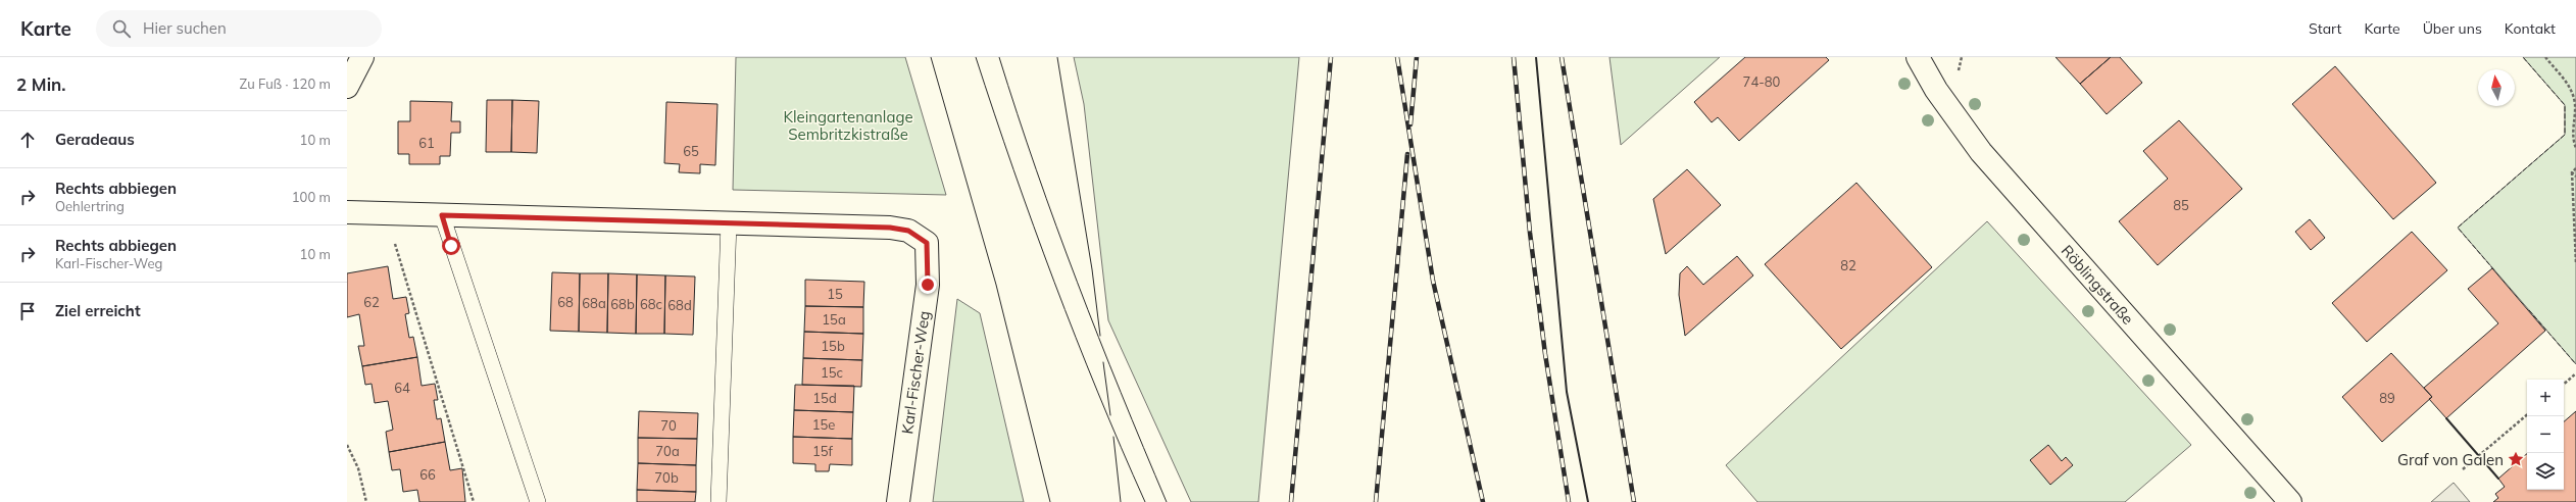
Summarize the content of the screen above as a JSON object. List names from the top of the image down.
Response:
{
  "streets": {
    "street": ["Röblingstraße", "Karl-Fischer-Weg"]
  },
  "parks": ["Kleingartenanlage Sembritzkistraße"],
  "places": {
    "place": ["Graf von Galen"]
  },
  "house_numbers": [
    "74-80",
    "61",
    "65",
    "85",
    "82",
    "15",
    "62",
    "68",
    "68a",
    "68b",
    "68c",
    "68d",
    "15a",
    "15b",
    "15c",
    "64",
    "15d",
    "89",
    "15e",
    "70",
    "70a",
    "15f",
    "66",
    "70b"
  ],
  "north": "top",
  "page": {
    "header": "Karte",
    "search": "Hier suchen",
    "nav": [
      "Start",
      "Karte",
      "Über uns",
      "Kontakt"
    ],
    "heading": ["2 Min.", "Zu Fuß · 120 m"],
    "list": [
      ["Geradeaus", "10 m"],
      ["Rechts abbiegen", "Oehlertring", "100 m"],
      ["Rechts abbiegen", "Karl-Fischer-Weg", "10 m"],
      "Ziel erreicht"
    ],
    "map_buttons": ["+", "−"]
  }
}
